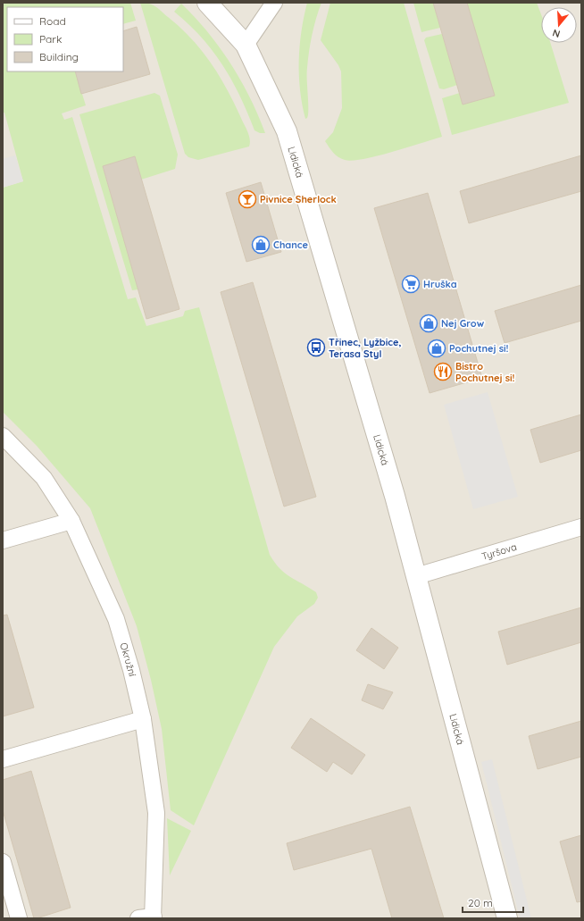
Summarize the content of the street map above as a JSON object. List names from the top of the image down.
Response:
{
  "streets": {
    "street": ["Lidická", "Tyršova", "Okružní"]
  },
  "crossings": [
    ["Lidická", "Tyršova"]
  ],
  "places": {
    "bar": ["Pivnice Sherlock"],
    "shop": ["Chance", "Nej Grow", "Pochutnej si!"],
    "supermarket": ["Hruška"],
    "bus stop": ["Třinec, Lyžbice, Terasa Styl"],
    "restaurant": ["Bistro Pochutnej si!"]
  },
  "legend": ["Road", "Park", "Building"],
  "scale_bar": "20 m",
  "north": "bottom"
}
